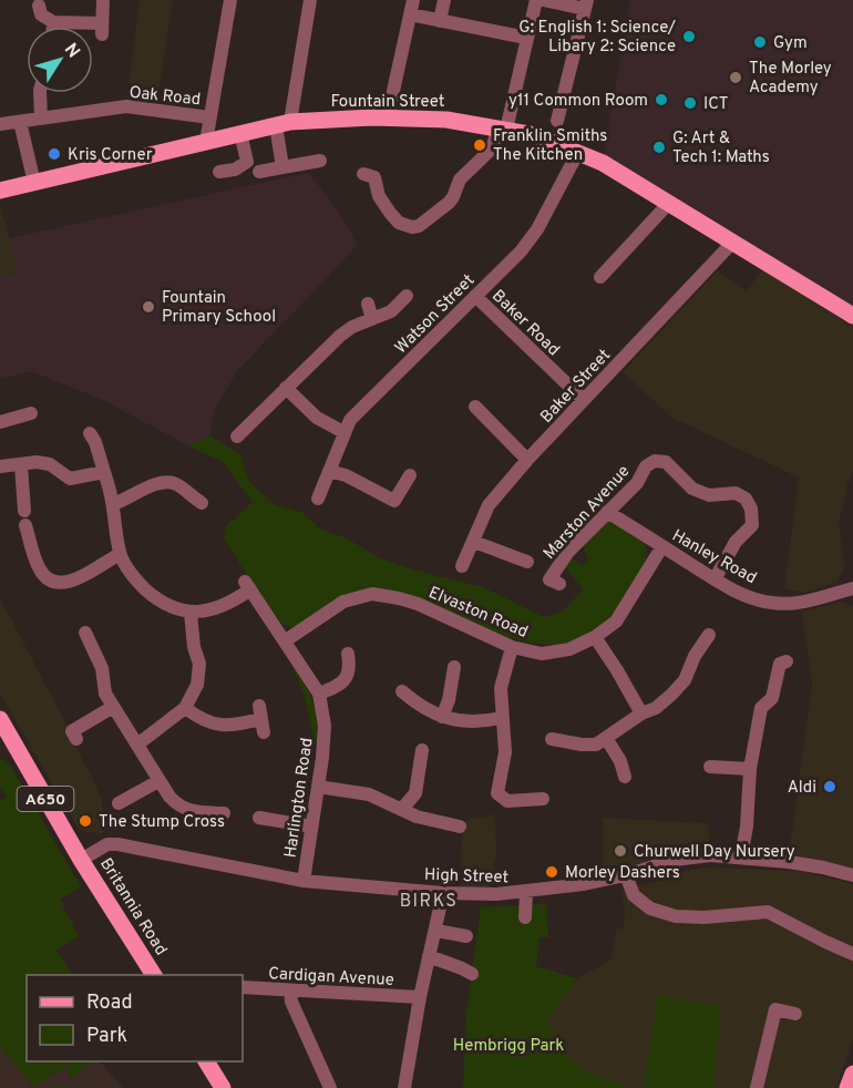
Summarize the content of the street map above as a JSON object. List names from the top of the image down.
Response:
{
  "streets": {
    "main road": ["Fountain Street", "A650", "Britannia Road"],
    "street": [
      "Oak Road",
      "Watson Street",
      "Baker Road",
      "Baker Street",
      "Marston Avenue",
      "Hanley Road",
      "Elvaston Road",
      "Harlington Road",
      "High Street",
      "Cardigan Avenue"
    ]
  },
  "crossings": [
    ["Fountain Street", "Watson Street"],
    ["Fountain Street", "Baker Street"],
    ["Watson Street", "Baker Road"],
    ["Baker Road", "Baker Street"],
    ["Marston Avenue", "Hanley Road"],
    ["Hanley Road", "Elvaston Road"],
    ["Elvaston Road", "Harlington Road"],
    ["Harlington Road", "High Street"],
    ["High Street", "Britannia Road"]
  ],
  "districts": ["BIRKS"],
  "parks": ["Hembrigg Park"],
  "places": [
    "G: English 1: Science/ Libary 2: Science",
    "Gym",
    "The Morley Academy",
    "y11 Common Room",
    "ICT",
    "Franklin Smiths The Kitchen",
    "G: Art & Tech 1: Maths",
    "Kris Corner",
    "Fountain Primary School",
    "Aldi",
    "The Stump Cross",
    "Churwell Day Nursery",
    "Morley Dashers"
  ],
  "legend": ["Road", "Park"],
  "north": "top right"
}
